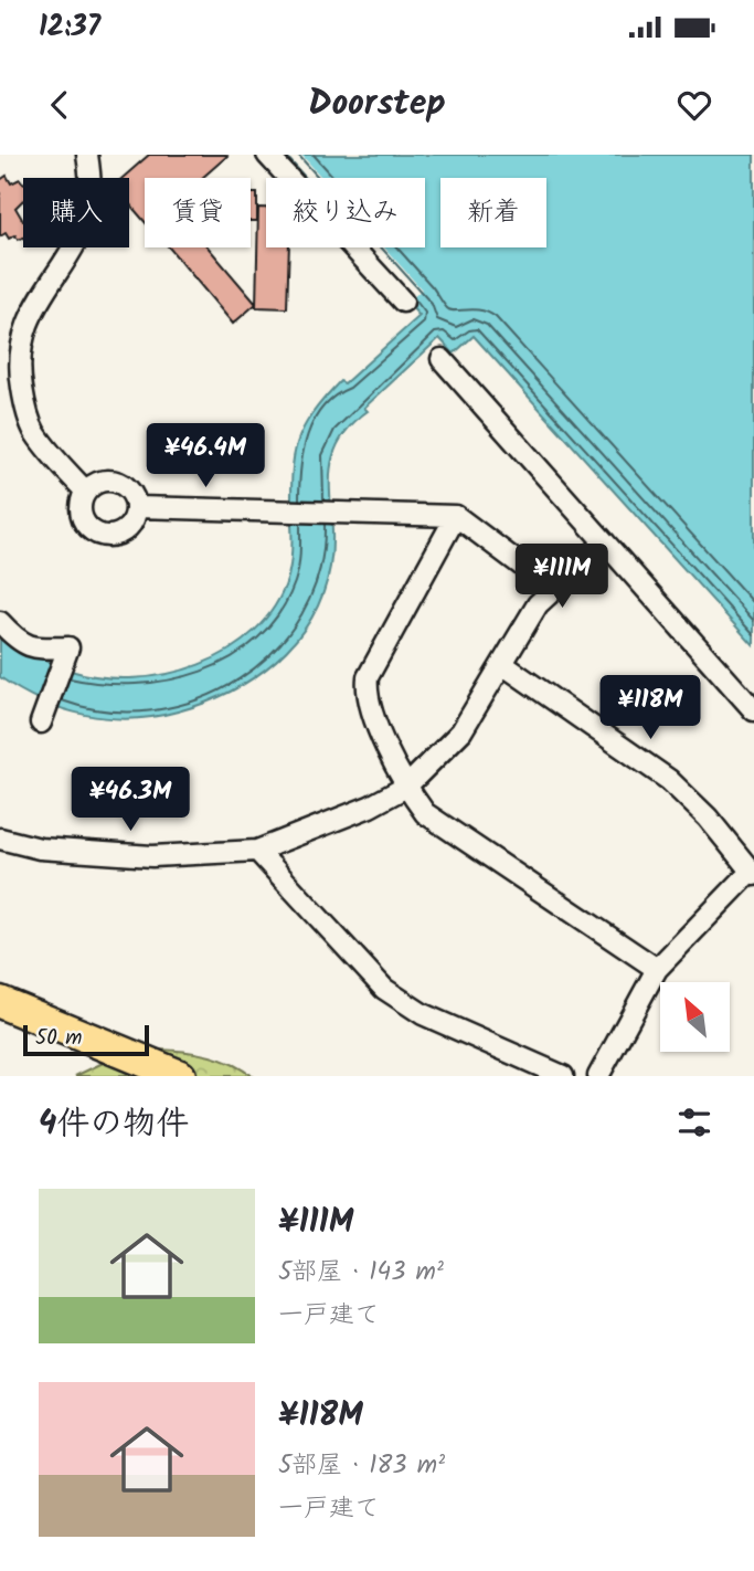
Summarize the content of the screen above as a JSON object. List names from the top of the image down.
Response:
{
  "scale_bar": "50 m",
  "north": "top left",
  "page": {
    "status": "12:37",
    "header": "Doorstep",
    "chip": [
      "購入",
      "賃貸",
      "絞り込み",
      "新着"
    ],
    "price": [
      "¥46.4M",
      "¥111M",
      "¥118M",
      "¥46.3M"
    ],
    "scale": "50 m",
    "heading": "4件の物件",
    "list": [
      {
        "name": "¥111M",
        "note": "5部屋 · 143 m² · 一戸建て"
      },
      {
        "name": "¥118M",
        "note": "5部屋 · 183 m² · 一戸建て"
      }
    ]
  }
}
